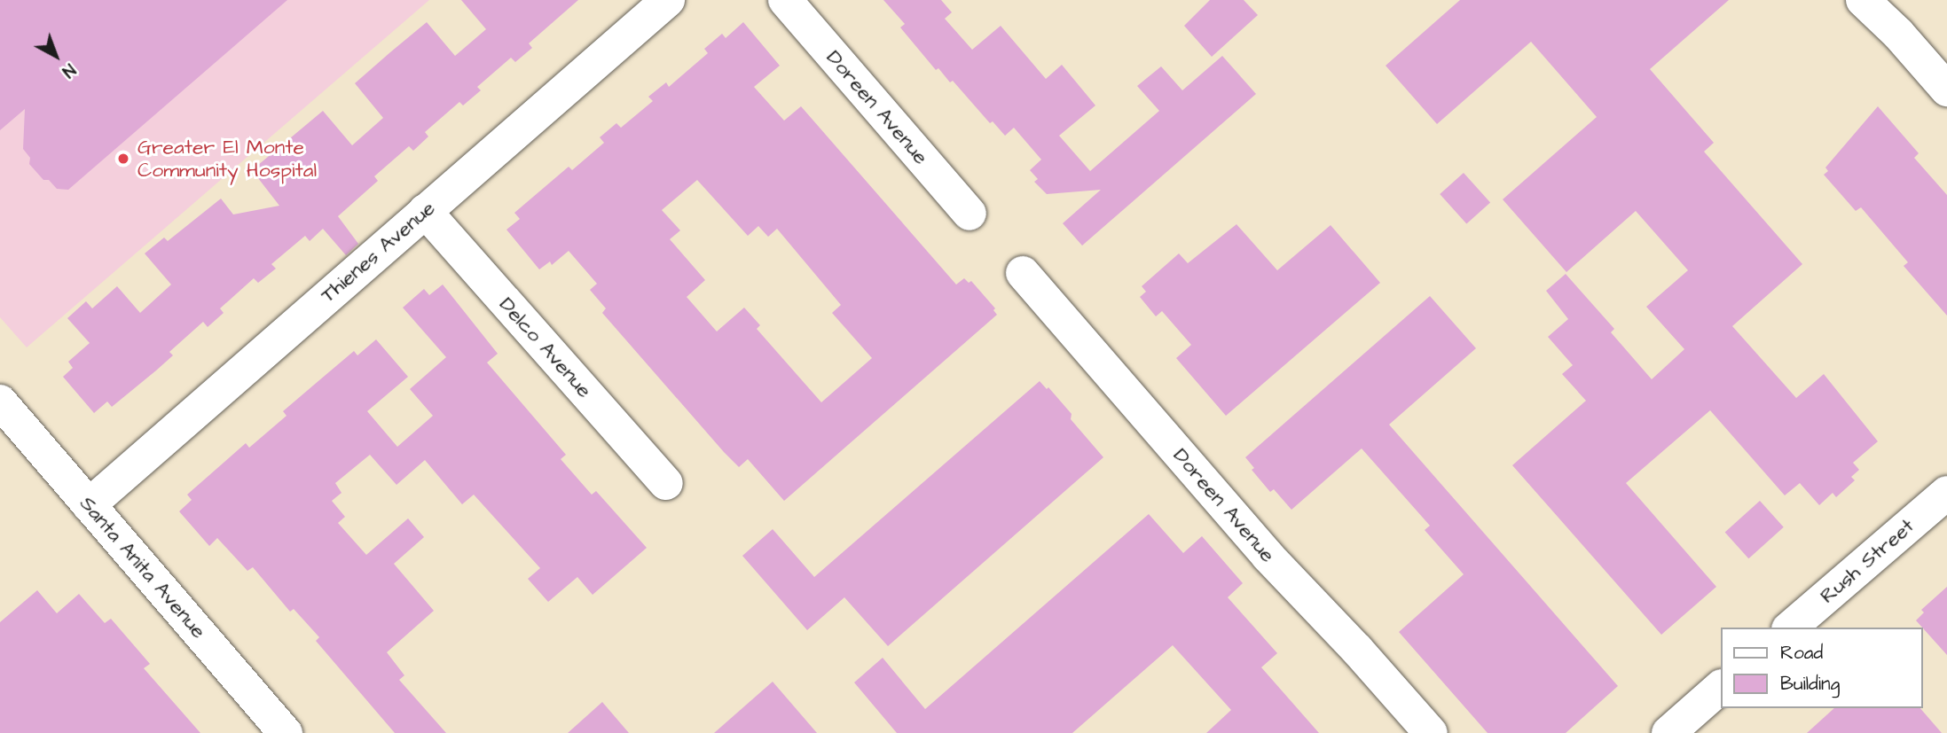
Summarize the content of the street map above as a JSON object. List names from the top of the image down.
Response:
{
  "streets": {
    "street": [
      "Doreen Avenue",
      "Thienes Avenue",
      "Delco Avenue",
      "Rush Street",
      "Santa Anita Avenue"
    ]
  },
  "crossings": [
    ["Thienes Avenue", "Delco Avenue"],
    ["Thienes Avenue", "Santa Anita Avenue"]
  ],
  "places": ["Greater El Monte Community Hospital"],
  "legend": ["Road", "Building"],
  "north": "bottom right"
}
